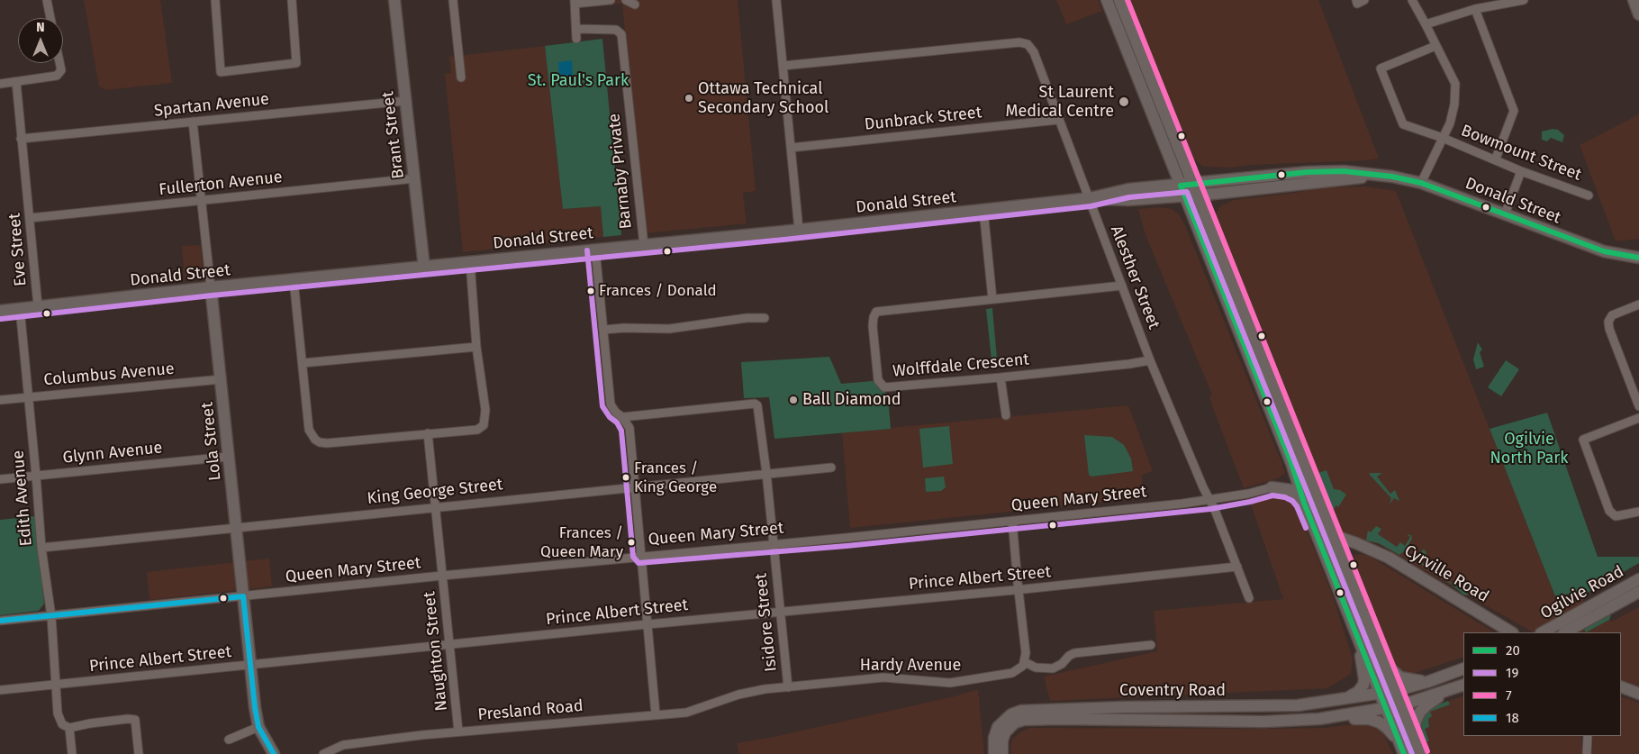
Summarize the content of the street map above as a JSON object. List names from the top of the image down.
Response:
{
  "streets": {
    "main road": [
      "Brant Street",
      "Donald Street",
      "Lola Street",
      "Cyrville Road",
      "Ogilvie Road",
      "Coventry Road"
    ],
    "street": [
      "Spartan Avenue",
      "Dunbrack Street",
      "Bowmount Street",
      "Barnaby Private",
      "Fullerton Avenue",
      "Eve Street",
      "Alesther Street",
      "Wolffdale Crescent",
      "Columbus Avenue",
      "Glynn Avenue",
      "King George Street",
      "Edith Avenue",
      "Queen Mary Street",
      "Prince Albert Street",
      "Isidore Street",
      "Naughton Street",
      "Hardy Avenue",
      "Presland Road"
    ]
  },
  "crossings": [
    ["Spartan Avenue", "Brant Street"],
    ["Spartan Avenue", "Eve Street"],
    ["Spartan Avenue", "Lola Street"],
    ["Dunbrack Street", "Alesther Street"],
    ["Brant Street", "Fullerton Avenue"],
    ["Brant Street", "Donald Street"],
    ["Barnaby Private", "Donald Street"],
    ["Fullerton Avenue", "Eve Street"],
    ["Fullerton Avenue", "Lola Street"],
    ["Donald Street", "Eve Street"],
    ["Donald Street", "Alesther Street"],
    ["Donald Street", "Lola Street"],
    ["Donald Street", "Edith Avenue"],
    ["Alesther Street", "Wolffdale Crescent"],
    ["Alesther Street", "Queen Mary Street"],
    ["Alesther Street", "Prince Albert Street"],
    ["Columbus Avenue", "Lola Street"],
    ["Columbus Avenue", "Edith Avenue"],
    ["Lola Street", "Glynn Avenue"],
    ["Lola Street", "King George Street"],
    ["Lola Street", "Queen Mary Street"],
    ["Lola Street", "Prince Albert Street"],
    ["Glynn Avenue", "Edith Avenue"],
    ["King George Street", "Edith Avenue"],
    ["King George Street", "Isidore Street"],
    ["King George Street", "Naughton Street"],
    ["Edith Avenue", "Queen Mary Street"],
    ["Edith Avenue", "Prince Albert Street"],
    ["Queen Mary Street", "Isidore Street"],
    ["Queen Mary Street", "Naughton Street"],
    ["Prince Albert Street", "Isidore Street"],
    ["Prince Albert Street", "Naughton Street"],
    ["Isidore Street", "Hardy Avenue"],
    ["Naughton Street", "Presland Road"],
    ["Hardy Avenue", "Presland Road"]
  ],
  "parks": ["St. Paul's Park", "Ogilvie North Park"],
  "places": [
    "Ottawa Technical Secondary School",
    "St Laurent Medical Centre",
    "Frances / Donald",
    "Ball Diamond",
    "Frances / King George",
    "Frances / Queen Mary"
  ],
  "lines": [
    "transit line 7",
    "transit line 20",
    "transit line 19",
    "transit line 18"
  ],
  "legend": [
    "20",
    "19",
    "7",
    "18"
  ],
  "north": "top"
}
